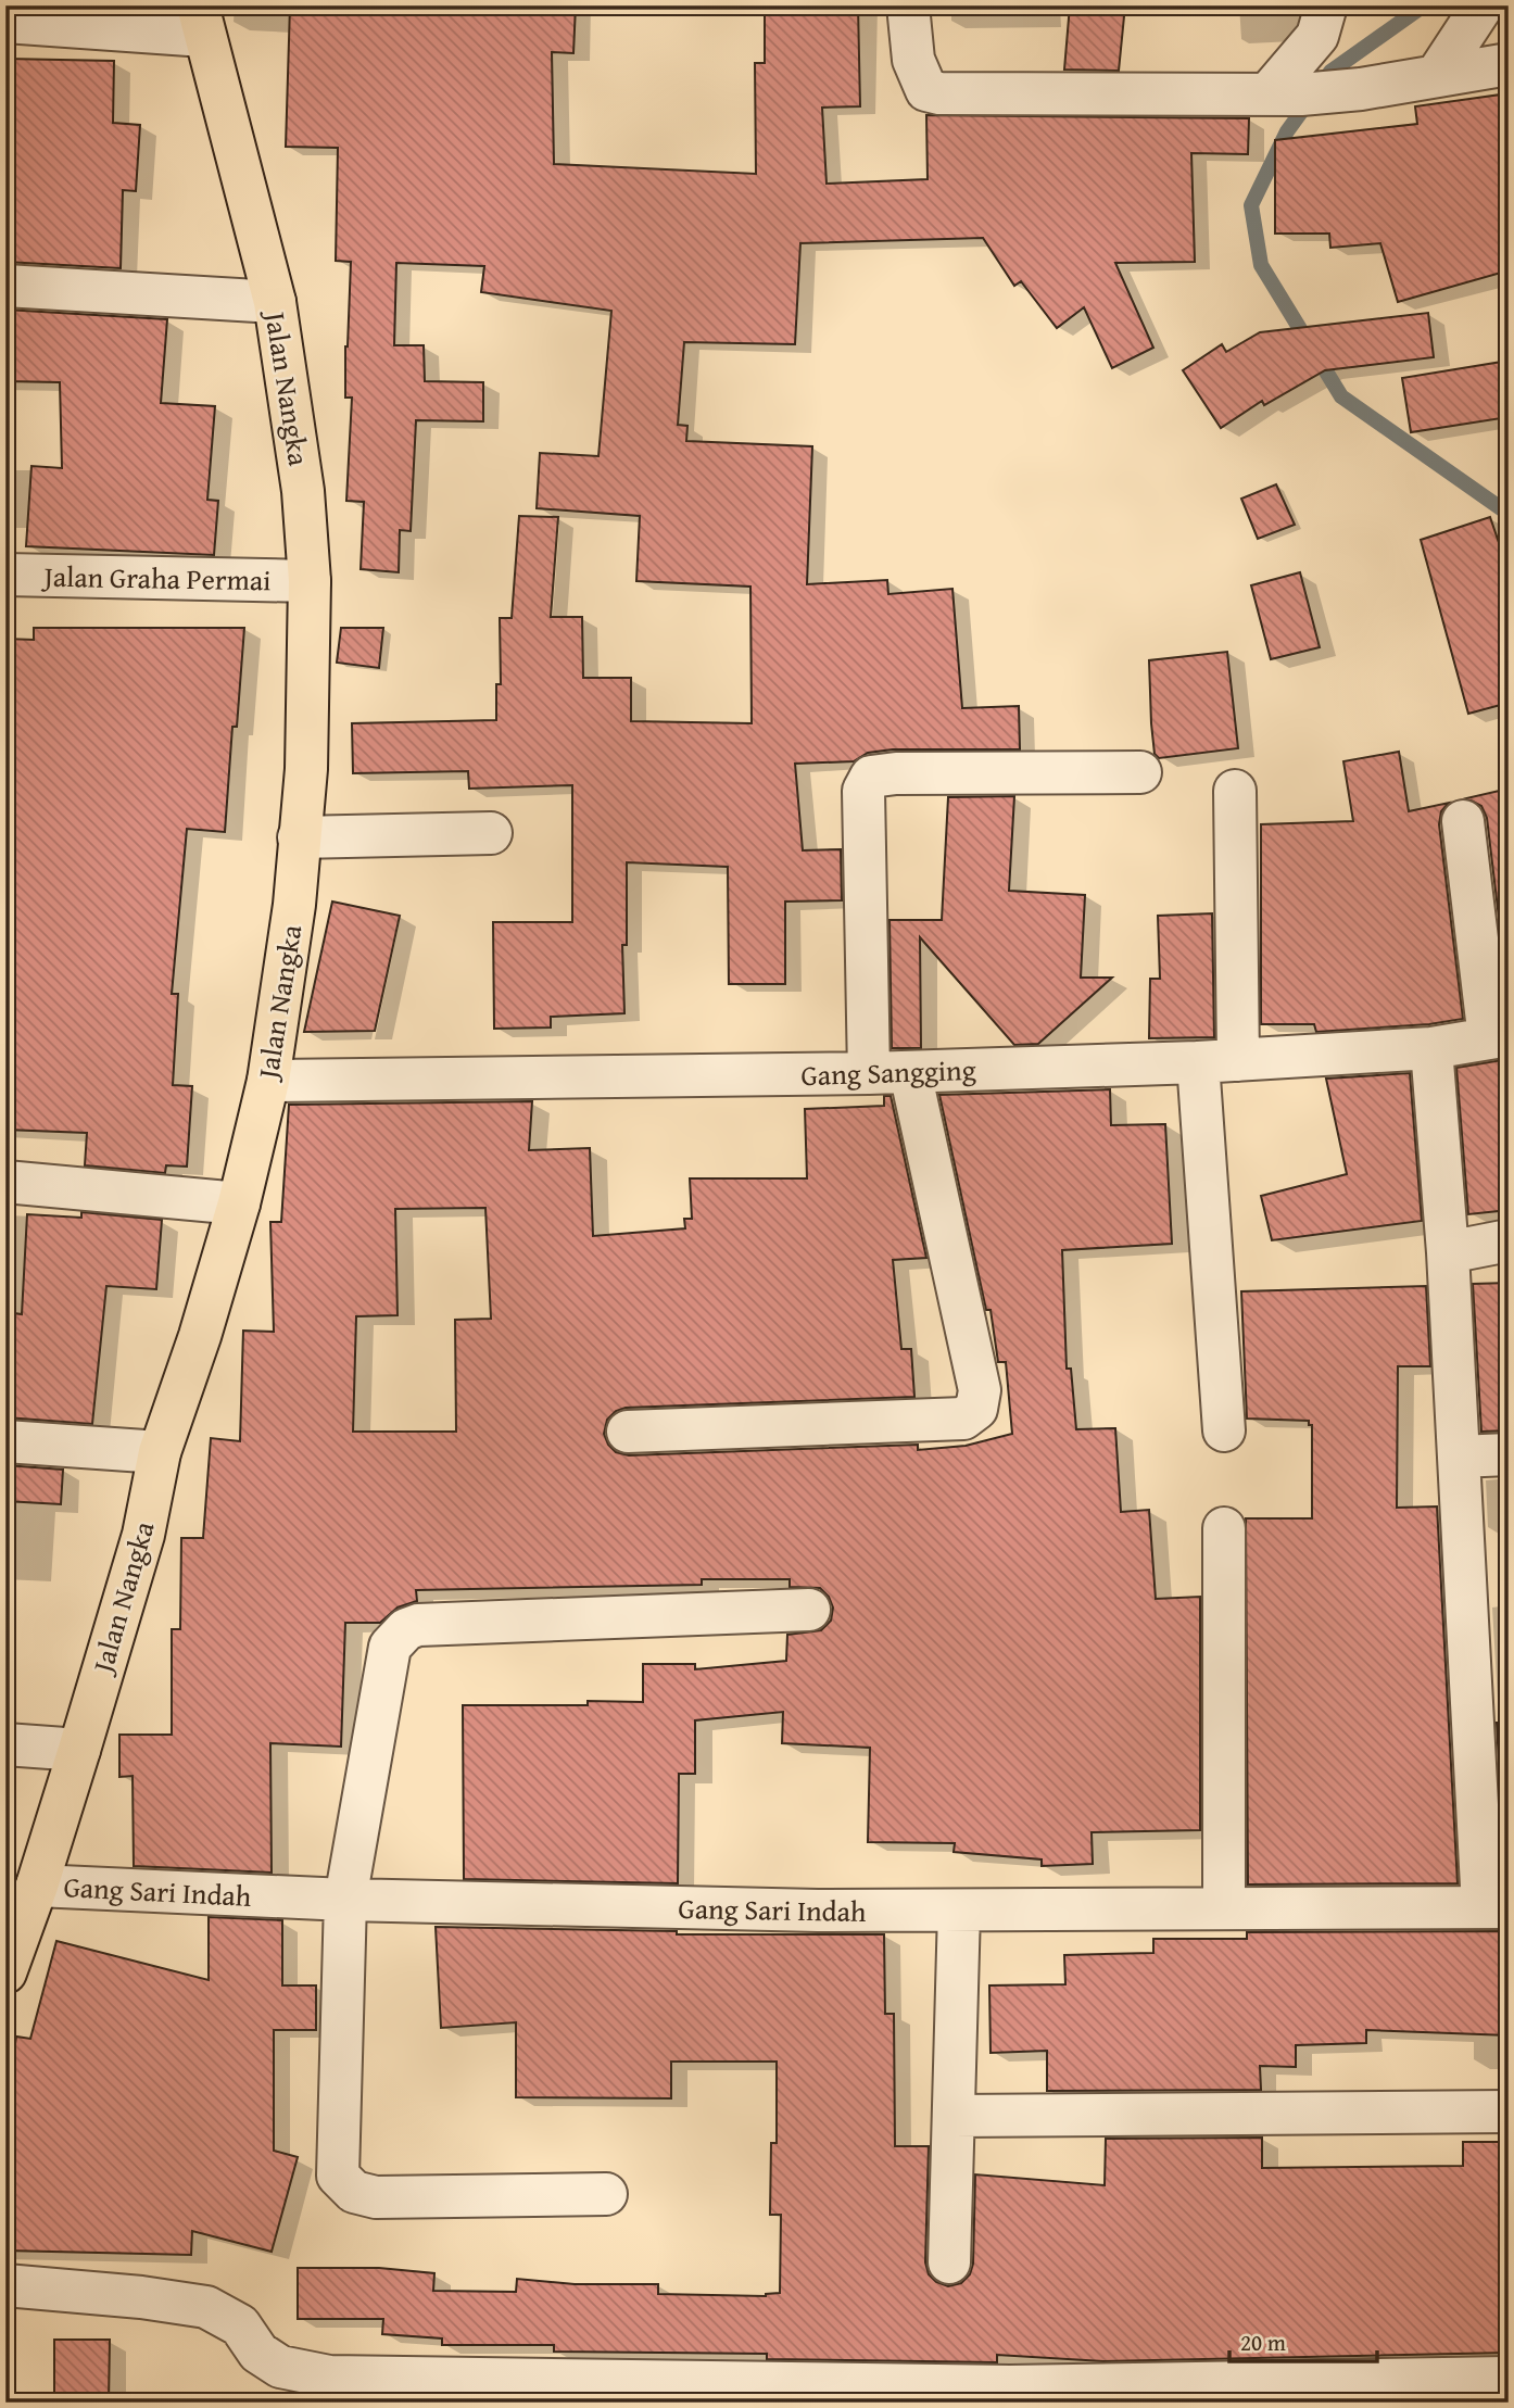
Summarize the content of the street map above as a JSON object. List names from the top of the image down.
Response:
{
  "streets": {
    "main road": ["Jalan Nangka"],
    "street": ["Jalan Graha Permai", "Gang Sangging", "Gang Sari Indah"]
  },
  "crossings": [
    ["Jalan Nangka", "Jalan Graha Permai"],
    ["Jalan Nangka", "Gang Sangging"],
    ["Jalan Nangka", "Gang Sari Indah"]
  ],
  "scale_bar": "20 m"
}
